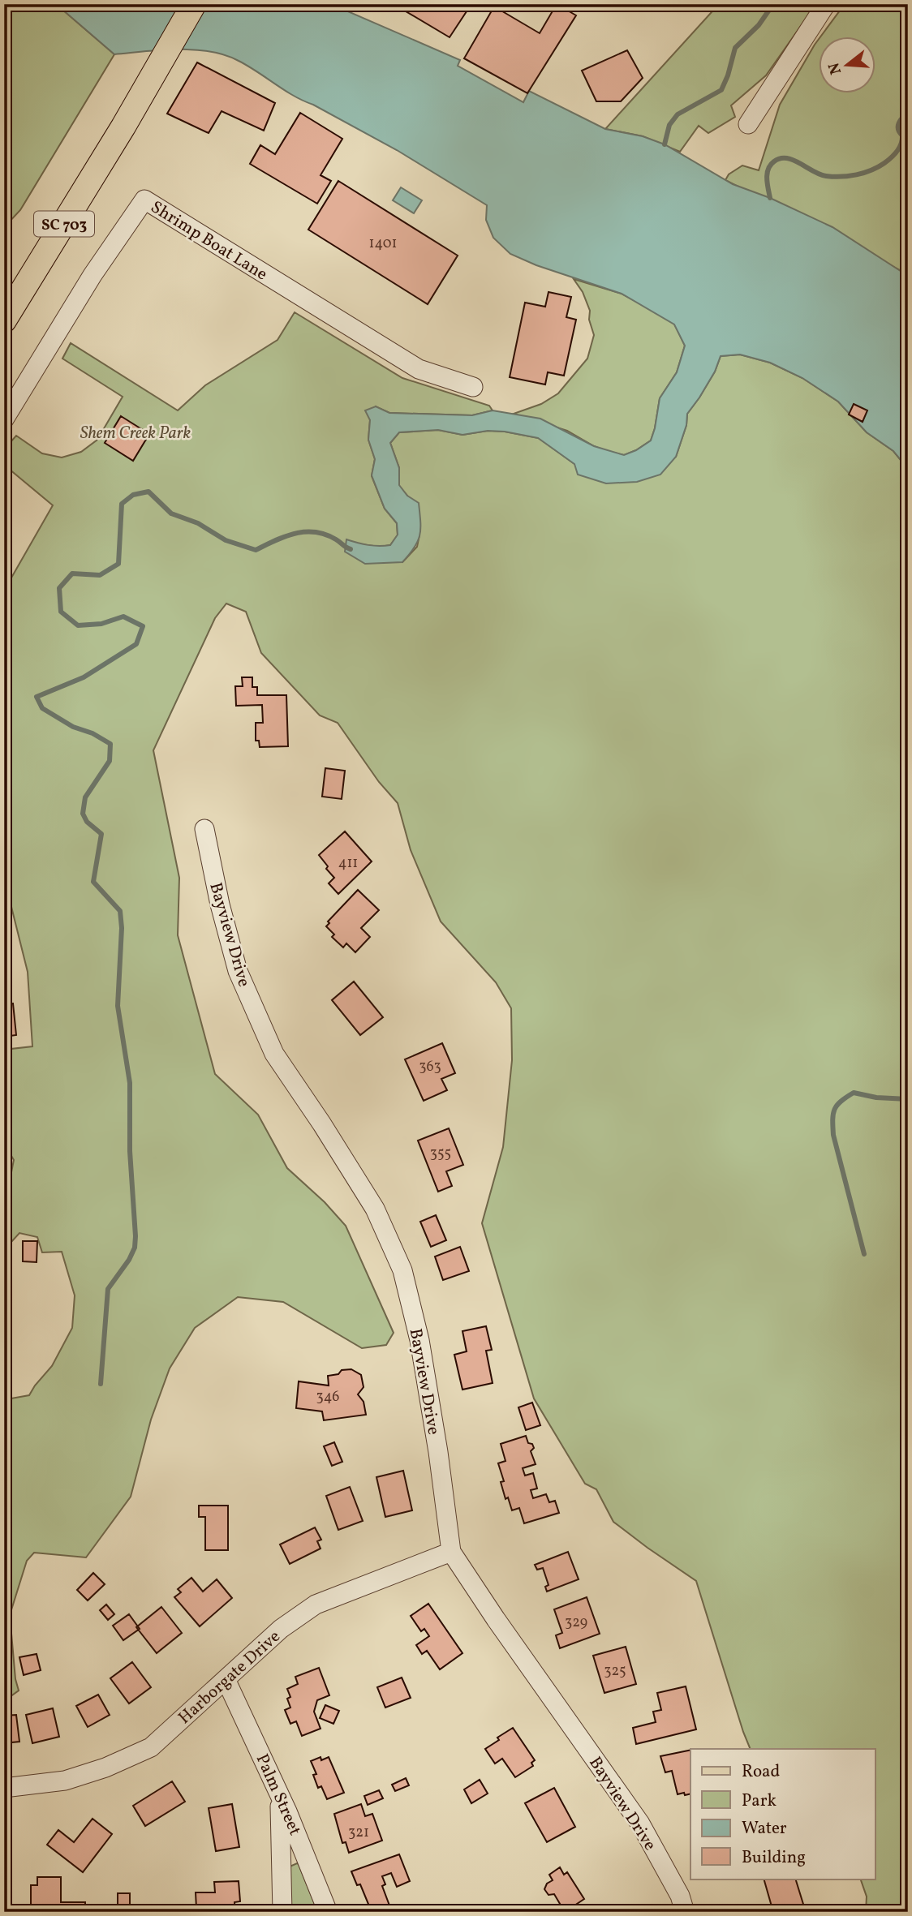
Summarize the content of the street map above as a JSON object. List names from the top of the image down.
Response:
{
  "streets": {
    "main road": ["SC 703"],
    "street": [
      "Shrimp Boat Lane",
      "Bayview Drive",
      "Harborgate Drive",
      "Palm Street"
    ]
  },
  "crossings": [
    ["Bayview Drive", "Harborgate Drive"],
    ["Harborgate Drive", "Palm Street"]
  ],
  "parks": ["Shem Creek Park"],
  "house_numbers": [
    "1401",
    "411",
    "363",
    "355",
    "346",
    "329",
    "325",
    "321"
  ],
  "legend": [
    "Road",
    "Park",
    "Water",
    "Building"
  ],
  "north": "left"
}
